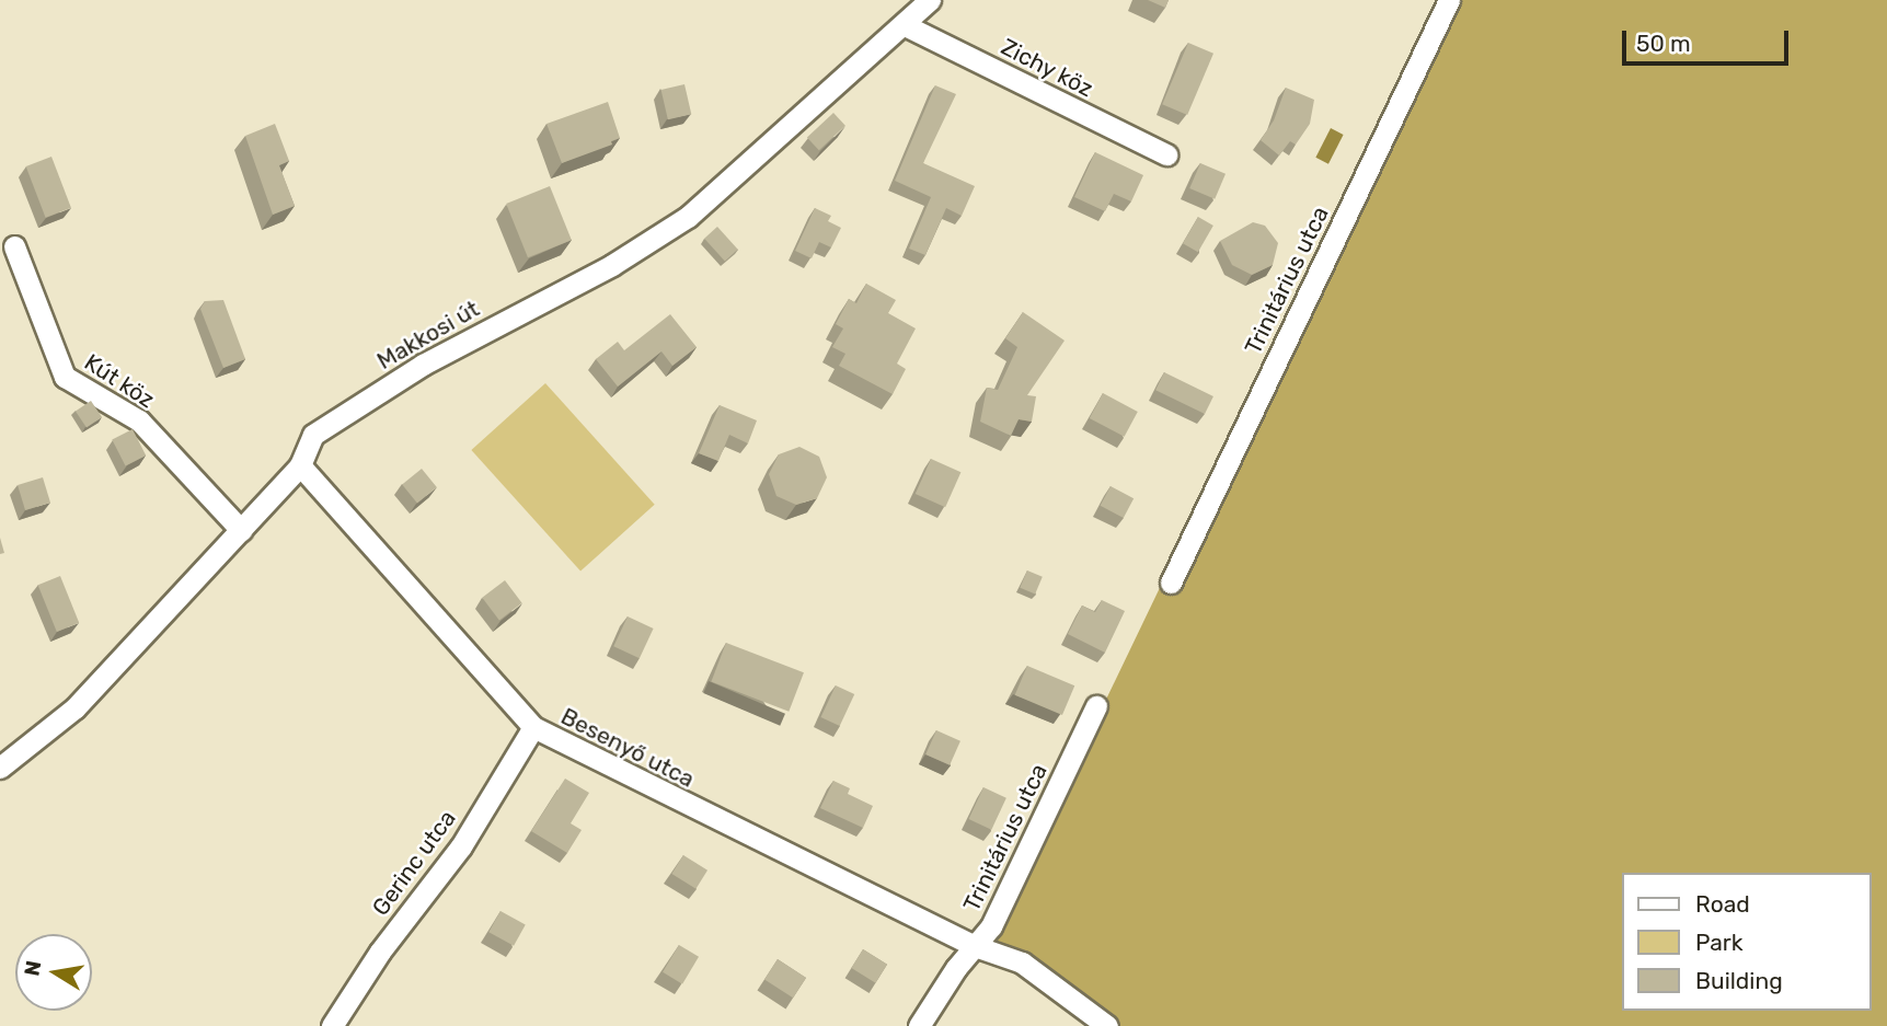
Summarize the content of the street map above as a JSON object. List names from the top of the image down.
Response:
{
  "streets": {
    "street": [
      "Zichy köz",
      "Trinitárius utca",
      "Makkosi út",
      "Kút köz",
      "Besenyő utca",
      "Gerinc utca"
    ]
  },
  "crossings": [
    ["Zichy köz", "Makkosi út"],
    ["Trinitárius utca", "Besenyő utca"],
    ["Makkosi út", "Kút köz"],
    ["Makkosi út", "Besenyő utca"],
    ["Besenyő utca", "Gerinc utca"]
  ],
  "legend": ["Road", "Park", "Building"],
  "scale_bar": "50 m",
  "north": "left"
}
